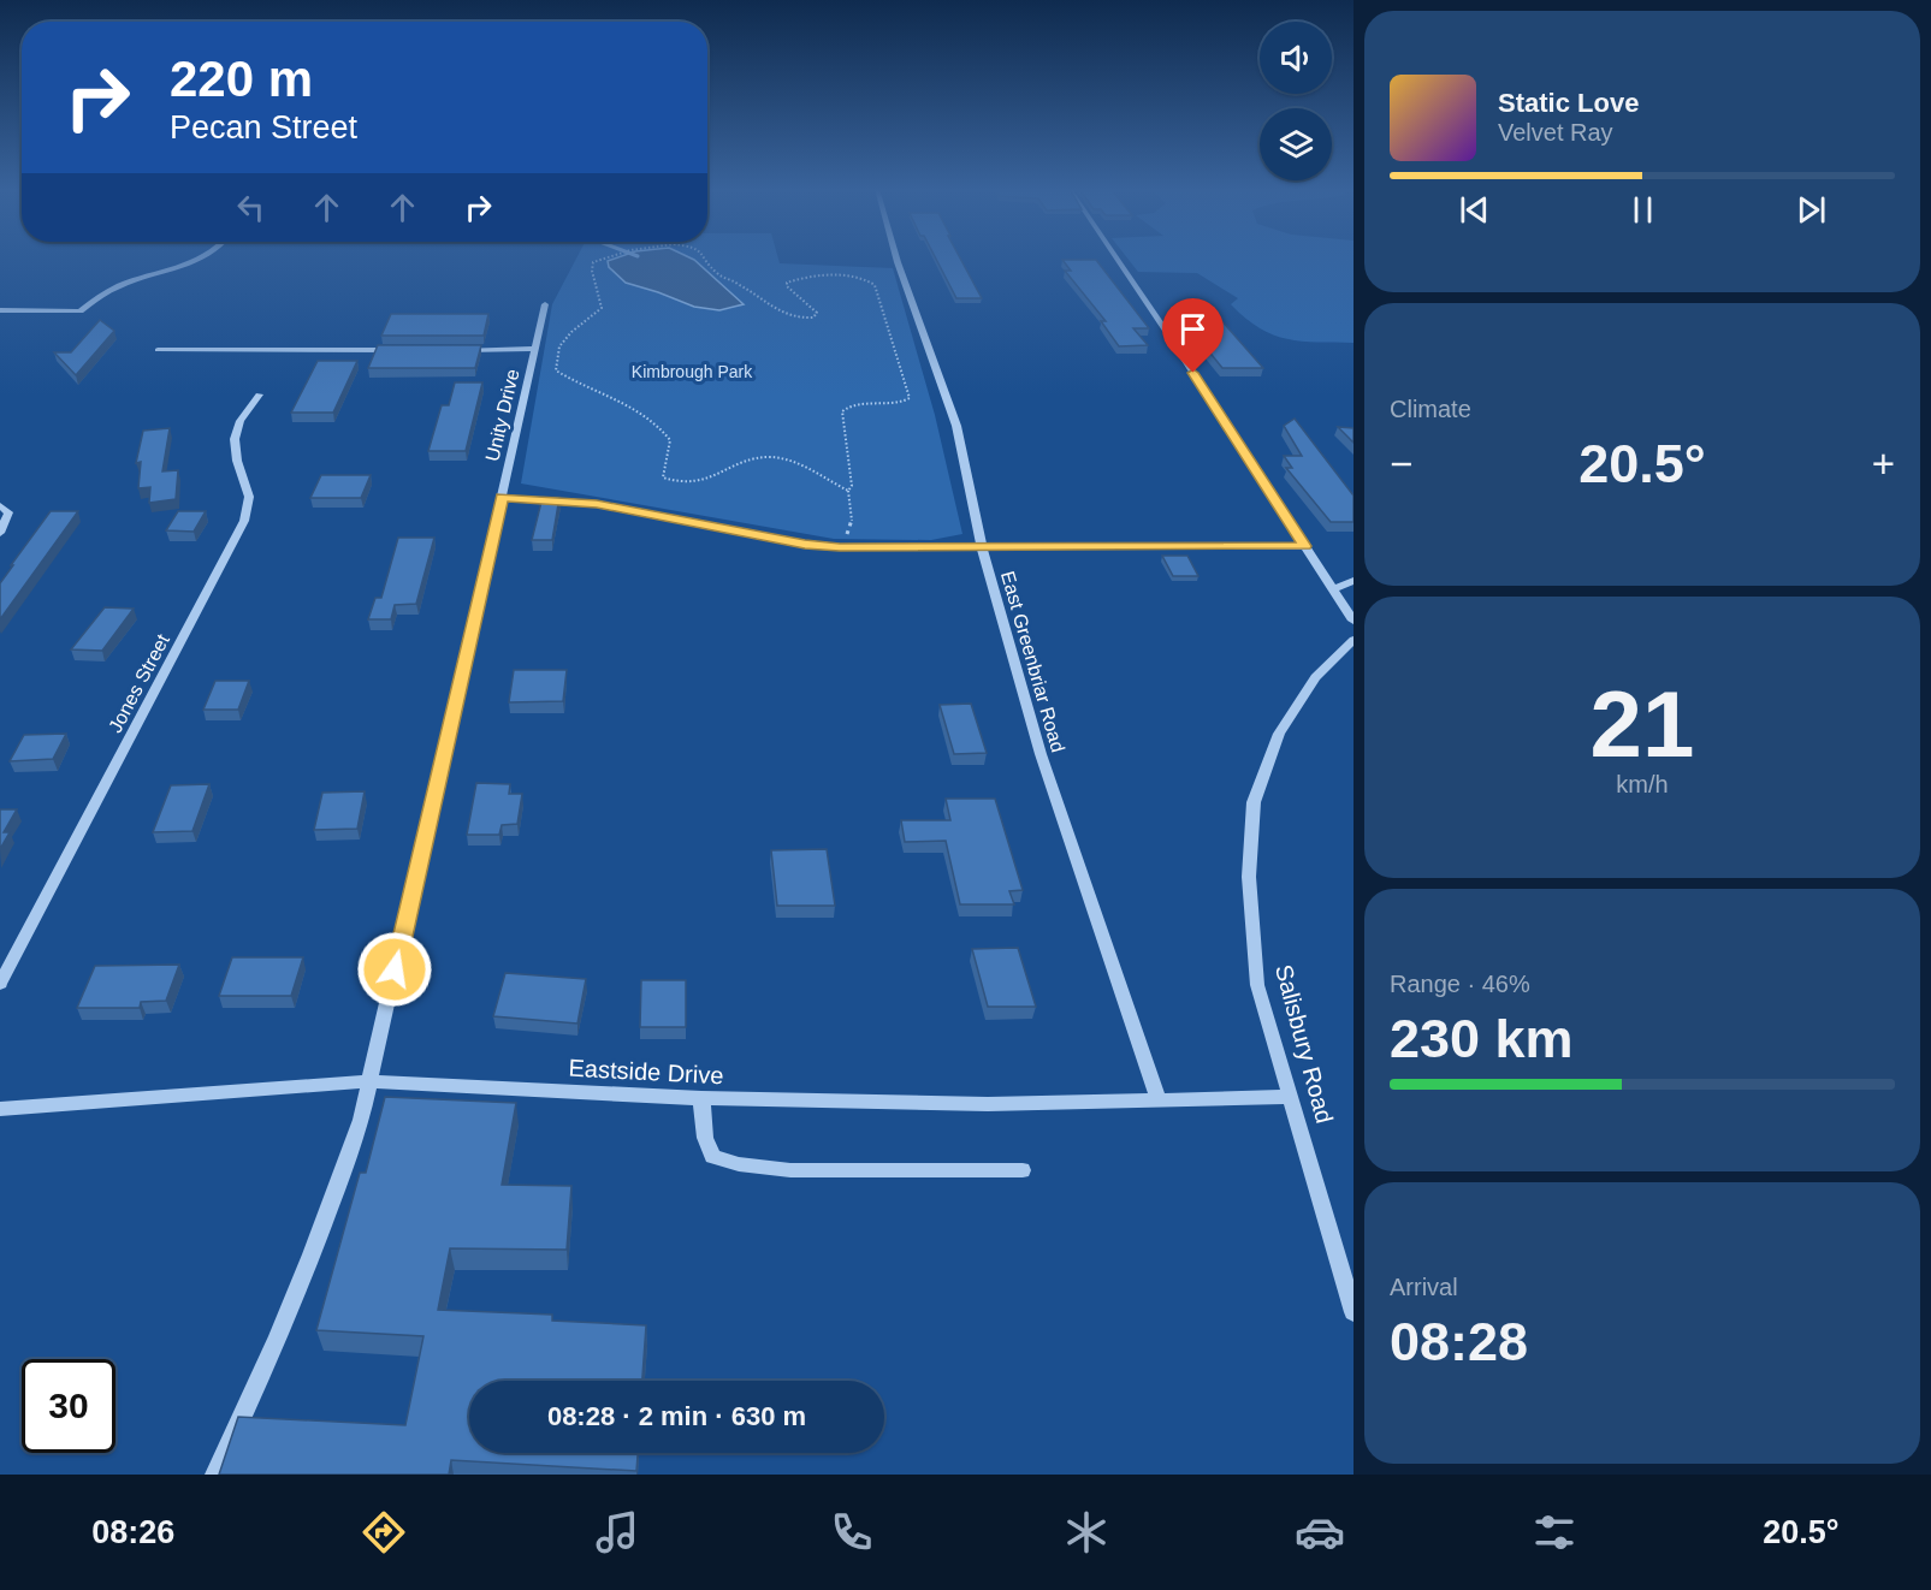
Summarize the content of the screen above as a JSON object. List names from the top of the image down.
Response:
{
  "streets": {
    "street": [
      "Unity Drive",
      "East Greenbriar Road",
      "Jones Street",
      "Salisbury Road",
      "Eastside Drive"
    ]
  },
  "crossings": [
    ["Unity Drive", "Eastside Drive"],
    ["East Greenbriar Road", "Eastside Drive"],
    ["Salisbury Road", "Eastside Drive"]
  ],
  "parks": ["Kimbrough Park"],
  "page": {
    "turn": ["220 m", "Pecan Street"],
    "song": ["Static Love", "Velvet Ray"],
    "tile": [
      "Climate",
      ["21", "km/h"],
      ["Range · 46%", "230 km"],
      ["Arrival", "08:28"]
    ],
    "heat": ["−", "20.5°", "+"],
    "limit": "30",
    "trip": "08:28 · 2 min · 630 m",
    "tabs": ["08:26", "20.5°"]
  }
}
